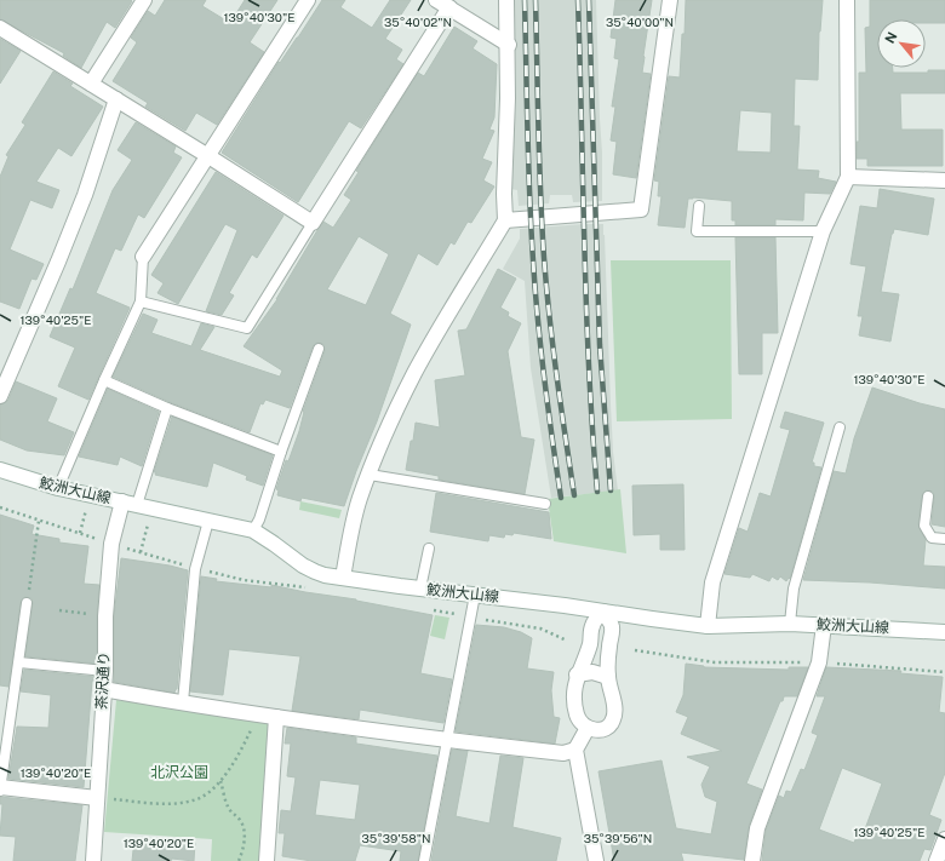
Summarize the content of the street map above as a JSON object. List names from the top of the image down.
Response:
{
  "streets": {
    "street": ["鮫洲大山線", "茶沢通り"]
  },
  "crossings": [
    ["鮫洲大山線", "茶沢通り"]
  ],
  "parks": ["北沢公園"],
  "north": "top left",
  "coordinates": [
    "139°40'30\"E",
    "35°40'02\"N",
    "35°40'00\"N",
    "139°40'25\"E",
    "139°40'20\"E",
    "35°39'58\"N",
    "35°39'56\"N"
  ]
}
